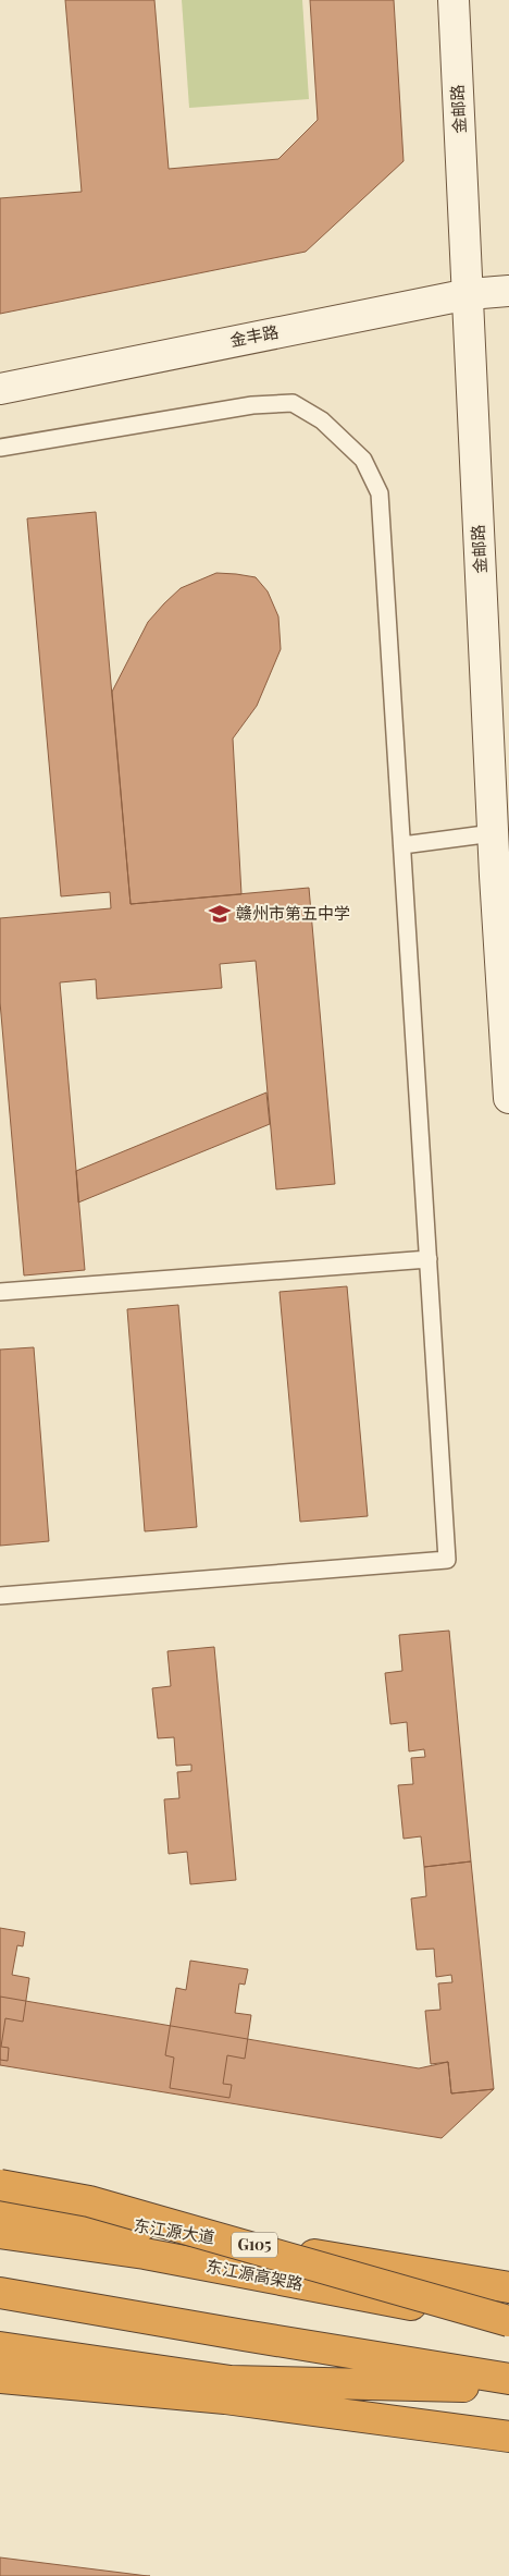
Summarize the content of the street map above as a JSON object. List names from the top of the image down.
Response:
{
  "streets": {
    "highway": ["东江源大道", "G105", "东江源高架路"],
    "street": ["金邮路", "金丰路"]
  },
  "crossings": [
    ["金邮路", "金丰路"]
  ],
  "places": {
    "school or university": ["赣州市第五中学"]
  }
}
